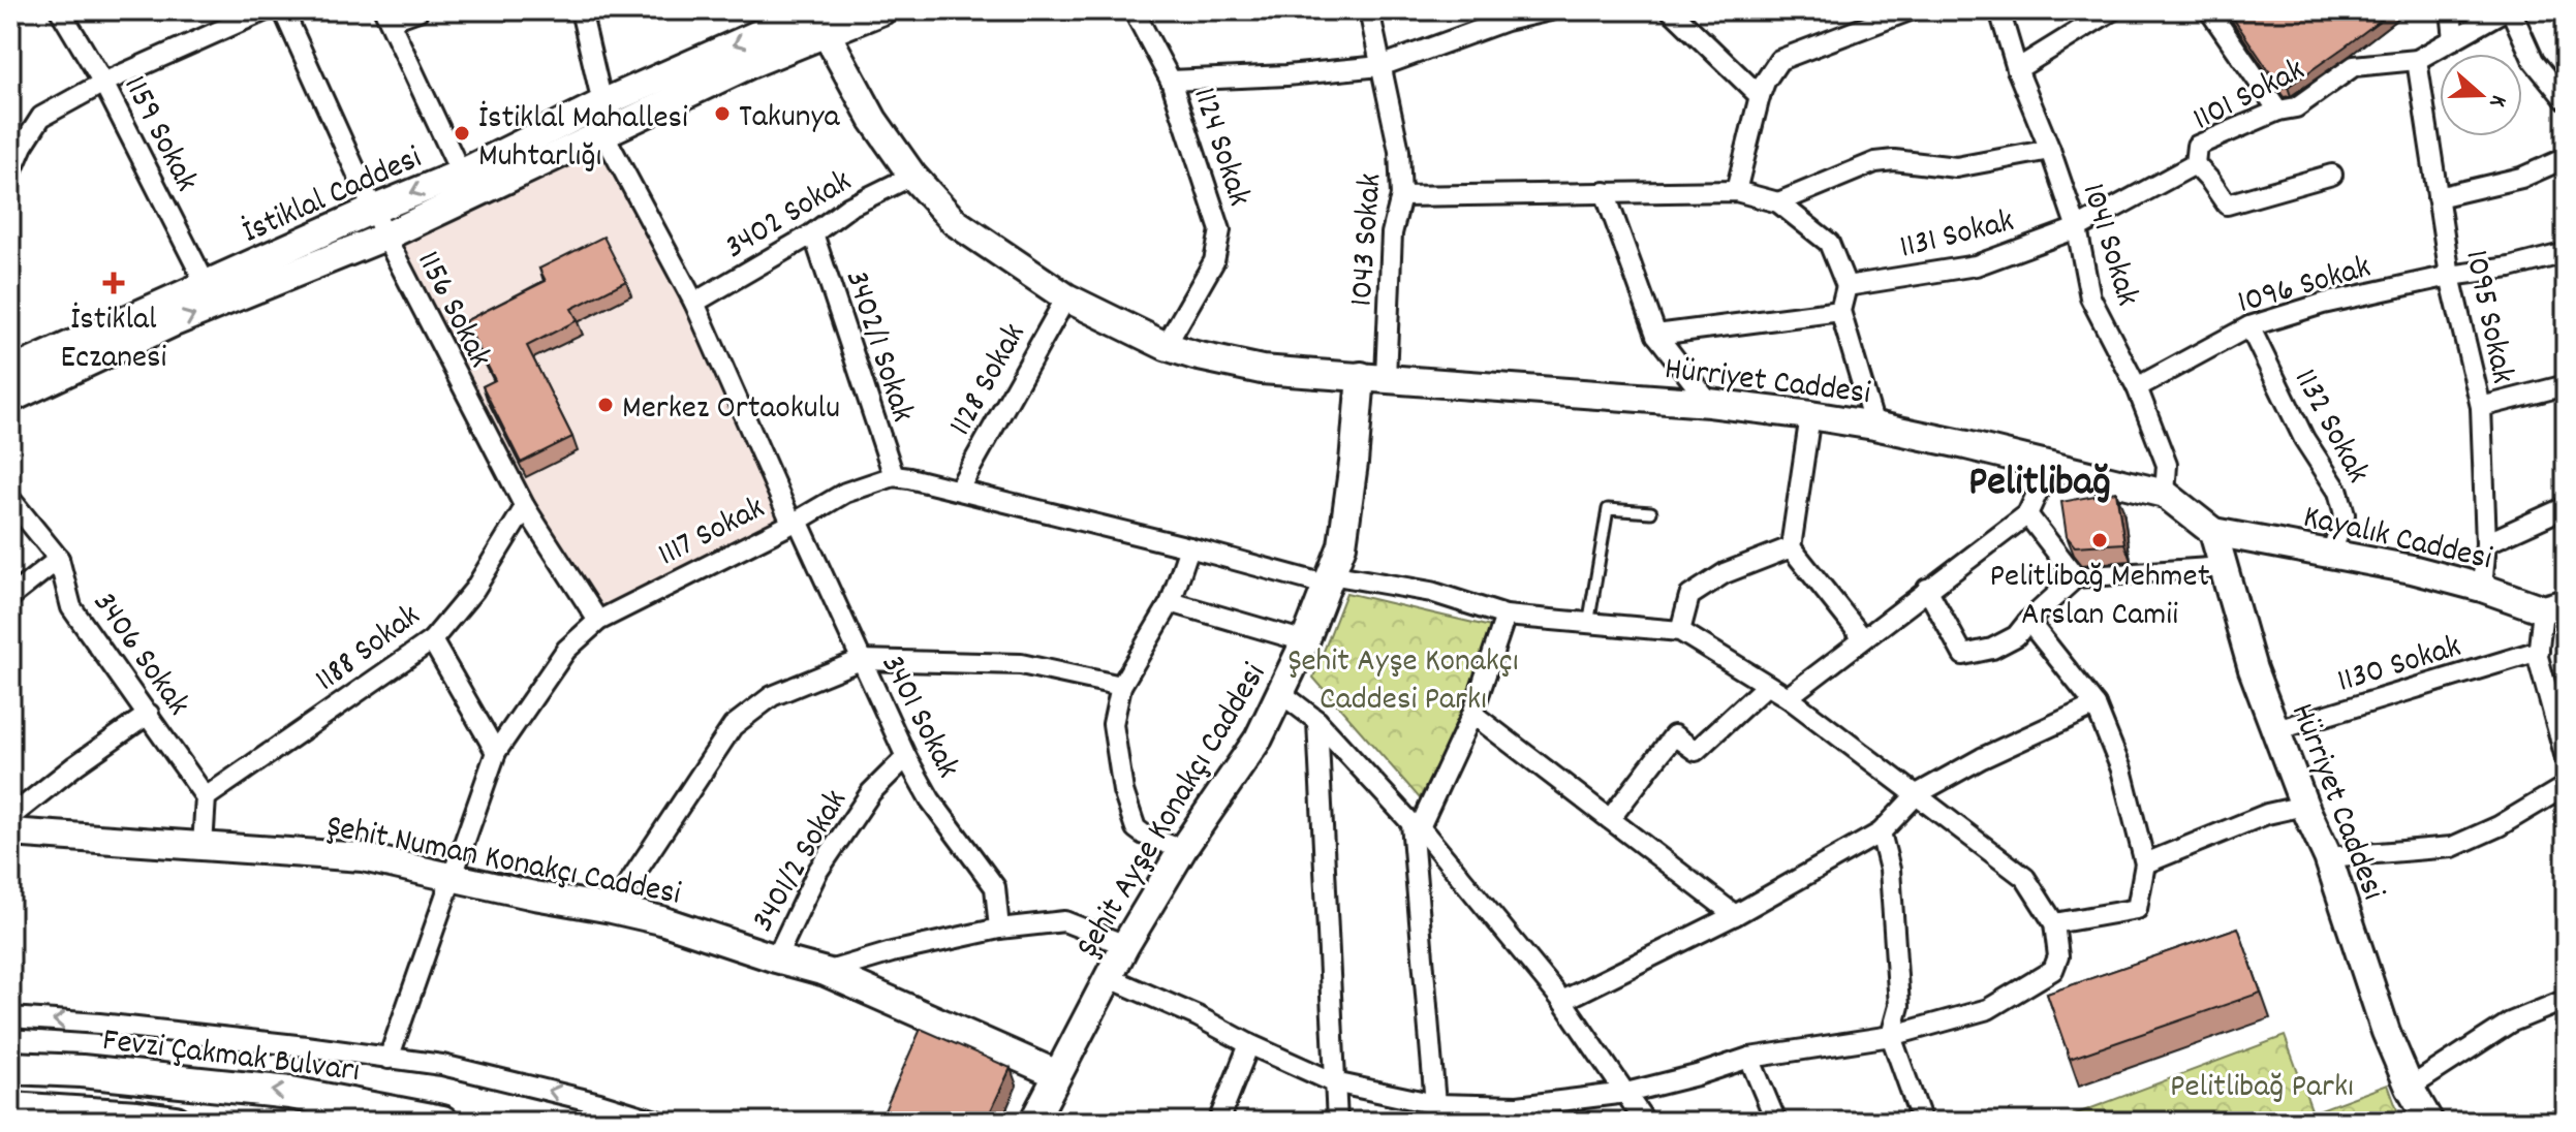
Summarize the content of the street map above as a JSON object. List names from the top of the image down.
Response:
{
  "streets": {
    "main road": ["Fevzi Çakmak Bulvarı"],
    "street": [
      "1101 Sokak",
      "1159 Sokak",
      "1124 Sokak",
      "İstiklal Caddesi",
      "3402 Sokak",
      "1131 Sokak",
      "1043 Sokak",
      "1041 Sokak",
      "1096 Sokak",
      "1156 Sokak",
      "1095 Sokak",
      "3402/1 Sokak",
      "1128 Sokak",
      "Hürriyet Caddesi",
      "1132 Sokak",
      "1117 Sokak",
      "Kayalık Caddesi",
      "1188 Sokak",
      "3406 Sokak",
      "1130 Sokak",
      "3401 Sokak",
      "Şehit Ayşe Konakçı Caddesi",
      "Şehit Numan Konakçı Caddesi",
      "3401/2 Sokak"
    ]
  },
  "crossings": [
    ["1101 Sokak", "1131 Sokak"],
    ["1101 Sokak", "1041 Sokak"],
    ["1101 Sokak", "1095 Sokak"],
    ["1159 Sokak", "İstiklal Caddesi"],
    ["1124 Sokak", "Hürriyet Caddesi"],
    ["İstiklal Caddesi", "1156 Sokak"],
    ["3402 Sokak", "3402/1 Sokak"],
    ["3402 Sokak", "Hürriyet Caddesi"],
    ["3402 Sokak", "3401 Sokak"],
    ["1131 Sokak", "1041 Sokak"],
    ["1043 Sokak", "Hürriyet Caddesi"],
    ["1043 Sokak", "Şehit Ayşe Konakçı Caddesi"],
    ["1041 Sokak", "1096 Sokak"],
    ["1041 Sokak", "Hürriyet Caddesi"],
    ["1096 Sokak", "1095 Sokak"],
    ["1096 Sokak", "1132 Sokak"],
    ["1156 Sokak", "1117 Sokak"],
    ["1156 Sokak", "1188 Sokak"],
    ["1095 Sokak", "Kayalık Caddesi"],
    ["3402/1 Sokak", "1117 Sokak"],
    ["1128 Sokak", "Hürriyet Caddesi"],
    ["1128 Sokak", "1117 Sokak"],
    ["Hürriyet Caddesi", "Kayalık Caddesi"],
    ["Hürriyet Caddesi", "1130 Sokak"],
    ["Hürriyet Caddesi", "Şehit Ayşe Konakçı Caddesi"],
    ["1132 Sokak", "Kayalık Caddesi"],
    ["1117 Sokak", "3401 Sokak"],
    ["1117 Sokak", "Şehit Ayşe Konakçı Caddesi"],
    ["1117 Sokak", "Şehit Numan Konakçı Caddesi"],
    ["1188 Sokak", "3406 Sokak"],
    ["3401 Sokak", "3401/2 Sokak"],
    ["Şehit Ayşe Konakçı Caddesi", "Şehit Numan Konakçı Caddesi"],
    ["Şehit Numan Konakçı Caddesi", "3401/2 Sokak"]
  ],
  "districts": ["Pelitlibağ"],
  "parks": ["Şehit Ayşe Konakçı Caddesi Parkı", "Pelitlibağ Parkı"],
  "places": {
    "other": [
      "Takunya",
      "İstiklal Mahallesi Muhtarlığı",
      "Merkez Ortaokulu",
      "Pelitlibağ Mehmet Arslan Camii"
    ],
    "health": ["İstiklal Eczanesi"]
  },
  "north": "right"
}
